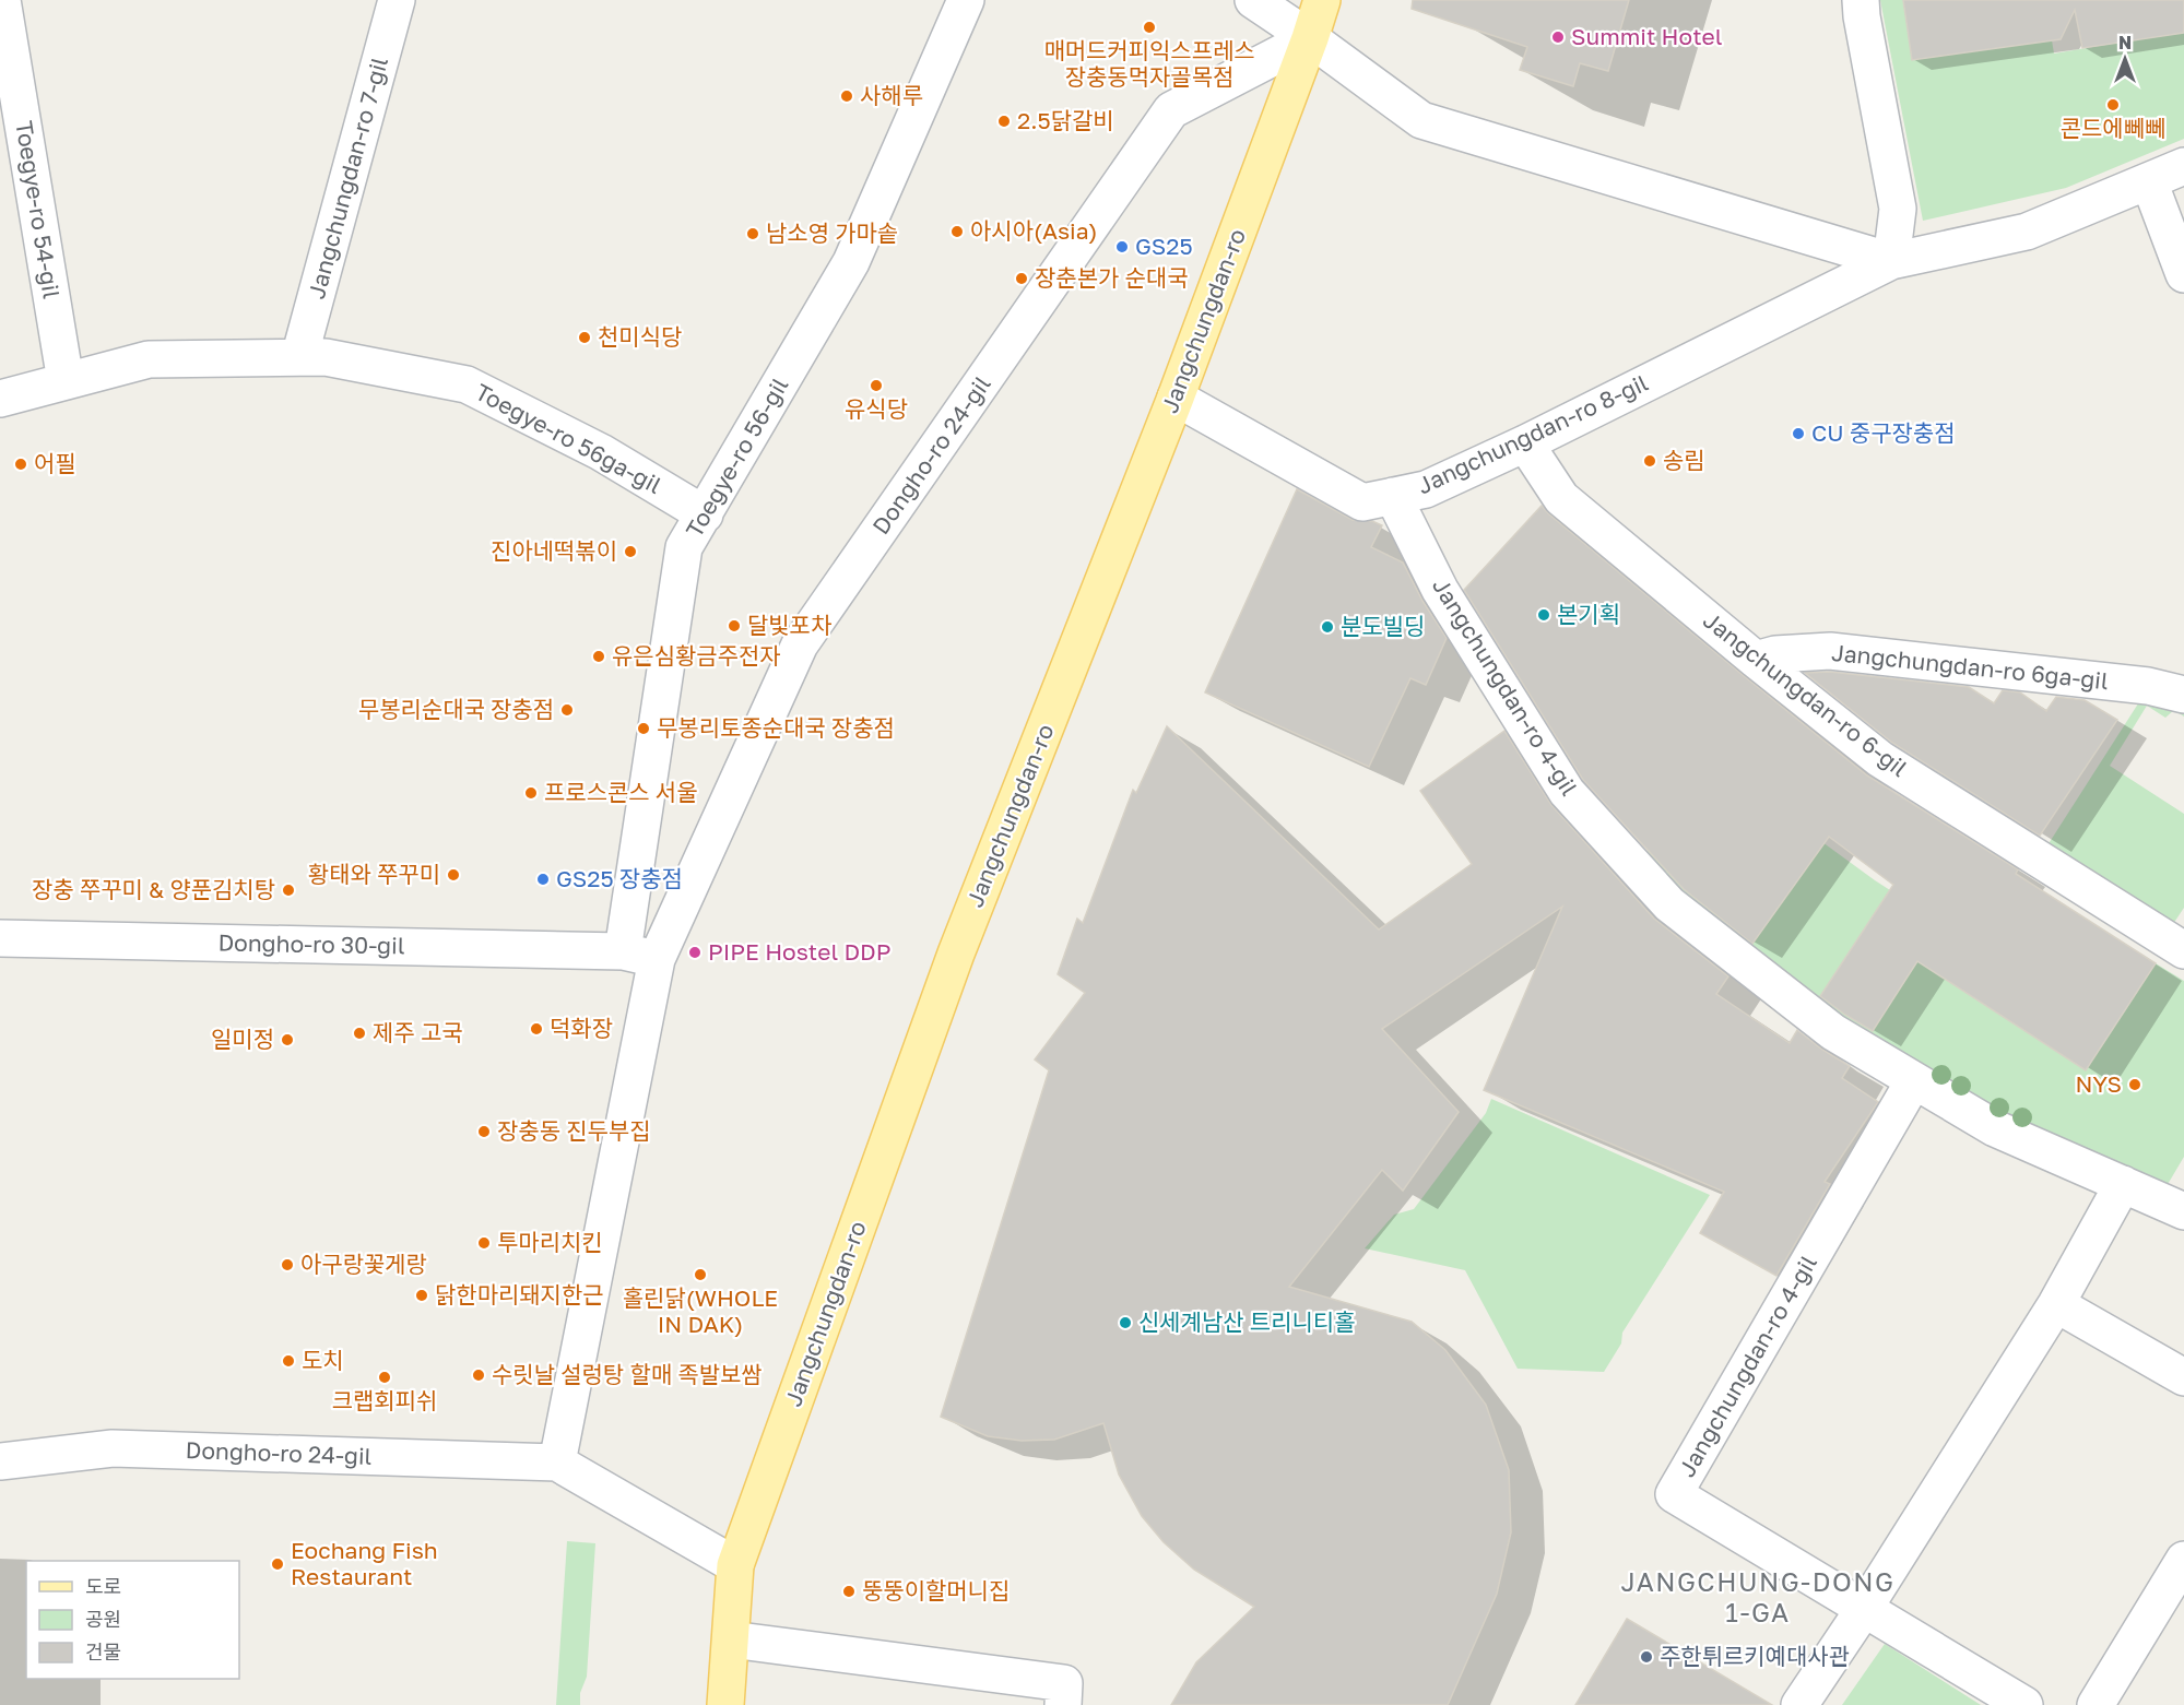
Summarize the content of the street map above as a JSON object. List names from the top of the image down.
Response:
{
  "streets": {
    "main road": ["Jangchungdan-ro"],
    "street": [
      "Jangchungdan-ro 7-gil",
      "Toegye-ro 54-gil",
      "Jangchungdan-ro 8-gil",
      "Toegye-ro 56ga-gil",
      "Dongho-ro 24-gil",
      "Toegye-ro 56-gil",
      "Jangchungdan-ro 6ga-gil",
      "Jangchungdan-ro 4-gil",
      "Jangchungdan-ro 6-gil",
      "Dongho-ro 30-gil"
    ]
  },
  "crossings": [
    ["Jangchungdan-ro 7-gil", "Toegye-ro 56ga-gil"],
    ["Toegye-ro 54-gil", "Toegye-ro 56ga-gil"],
    ["Jangchungdan-ro", "Jangchungdan-ro 8-gil"],
    ["Jangchungdan-ro", "Dongho-ro 24-gil"],
    ["Jangchungdan-ro 8-gil", "Dongho-ro 24-gil"],
    ["Jangchungdan-ro 8-gil", "Jangchungdan-ro 4-gil"],
    ["Jangchungdan-ro 8-gil", "Jangchungdan-ro 6-gil"],
    ["Toegye-ro 56ga-gil", "Toegye-ro 56-gil"],
    ["Dongho-ro 24-gil", "Toegye-ro 56-gil"],
    ["Dongho-ro 24-gil", "Dongho-ro 30-gil"],
    ["Toegye-ro 56-gil", "Dongho-ro 30-gil"],
    ["Jangchungdan-ro 6ga-gil", "Jangchungdan-ro 6-gil"]
  ],
  "districts": ["JANGCHUNG-DONG 1-GA"],
  "places": [
    "매머드커피익스프레스 장충동먹자골목점",
    "Summit Hotel",
    "사해루",
    "콘드에뻬뻬",
    "2.5닭갈비",
    "아시아(Asia)",
    "남소영 가마솥",
    "GS25",
    "장춘본가 순대국",
    "천미식당",
    "유식당",
    "CU 중구장충점",
    "송림",
    "어필",
    "진아네떡볶이",
    "본기획",
    "달빛포차",
    "분도빌딩",
    "유은심황금주전자",
    "무봉리순대국 장충점",
    "무봉리토종순대국 장충점",
    "프로스콘스 서울",
    "황태와 쭈꾸미",
    "GS25 장충점",
    "장충 쭈꾸미 & 양푼김치탕",
    "PIPE Hostel DDP",
    "덕화장",
    "제주 고국",
    "일미정",
    "NYS",
    "장충동 진두부집",
    "투마리치킨",
    "아구랑꽃게랑",
    "홀린닭(WHOLE IN DAK)",
    "닭한마리돼지한근",
    "신세계남산 트리니티홀",
    "도치",
    "수릿날 설렁탕 할매 족발보쌈",
    "크랩회피쉬",
    "Eochang Fish Restaurant",
    "뚱뚱이할머니집",
    "주한튀르키예대사관"
  ],
  "legend": ["도로", "공원", "건물"],
  "north": "top"
}
